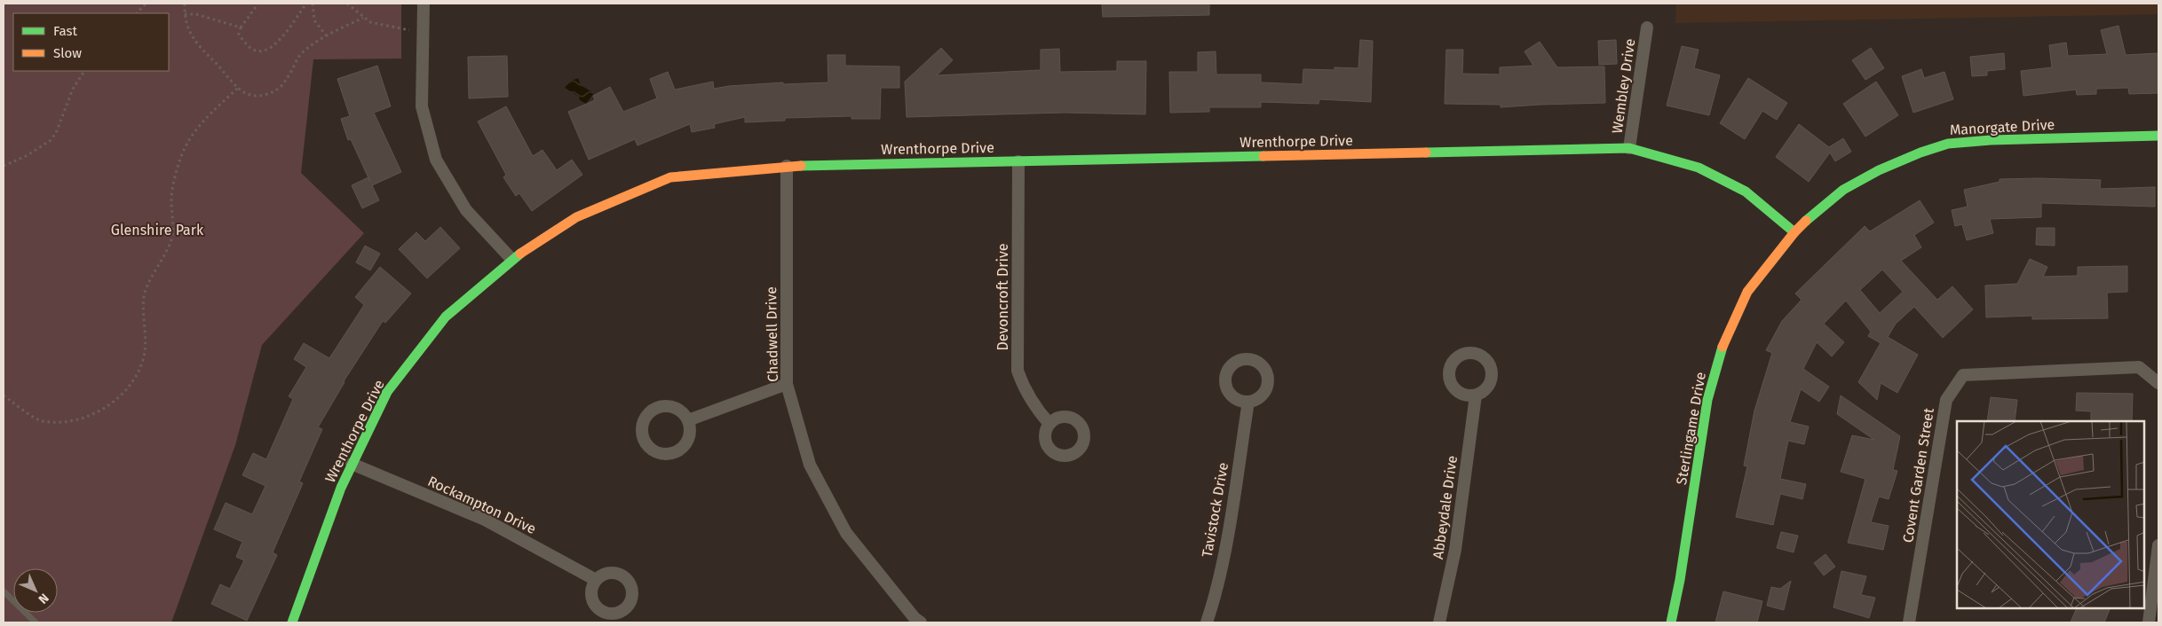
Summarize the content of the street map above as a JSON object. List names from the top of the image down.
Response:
{
  "streets": {
    "street": [
      "Wembley Drive",
      "Manorgate Drive",
      "Wrenthorpe Drive",
      "Devoncroft Drive",
      "Chadwell Drive",
      "Sterlingame Drive",
      "Covent Garden Street",
      "Rockampton Drive",
      "Abbeydale Drive",
      "Tavistock Drive"
    ]
  },
  "crossings": [
    ["Wembley Drive", "Wrenthorpe Drive"],
    ["Manorgate Drive", "Wrenthorpe Drive"],
    ["Manorgate Drive", "Sterlingame Drive"],
    ["Wrenthorpe Drive", "Devoncroft Drive"],
    ["Wrenthorpe Drive", "Chadwell Drive"],
    ["Wrenthorpe Drive", "Sterlingame Drive"],
    ["Wrenthorpe Drive", "Rockampton Drive"]
  ],
  "parks": ["Glenshire Park"],
  "legend": ["Fast", "Slow"],
  "north": "bottom right"
}
